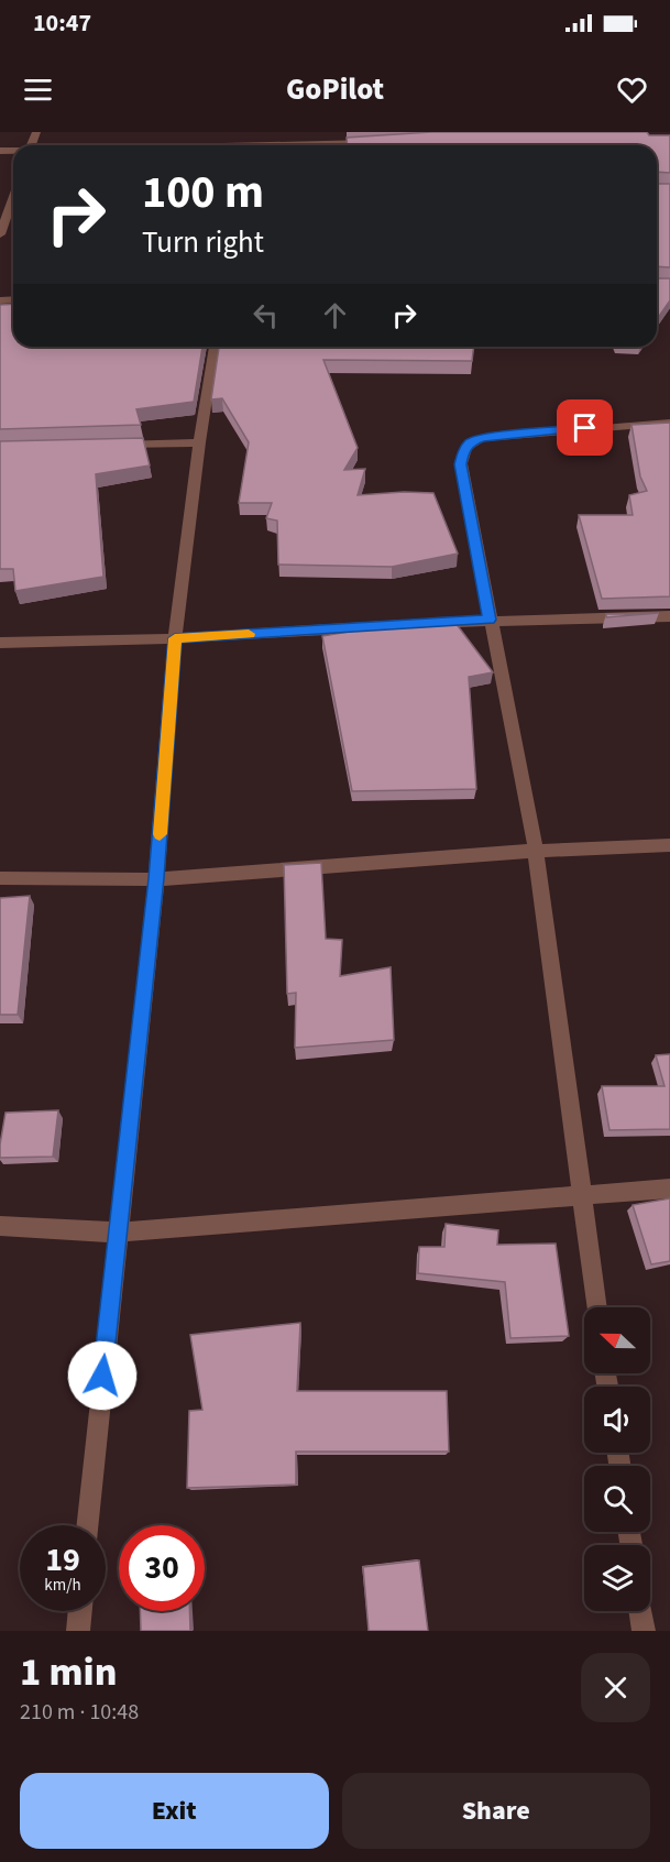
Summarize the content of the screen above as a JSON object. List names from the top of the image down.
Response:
{
  "north": "left",
  "page": {
    "status": "10:47",
    "header": "GoPilot",
    "turn": ["100 m", "Turn right"],
    "speed": "19 km/h",
    "limit": "30",
    "heading": ["1 min", "210 m · 10:48"],
    "buttons": ["Exit", "Share"]
  }
}
